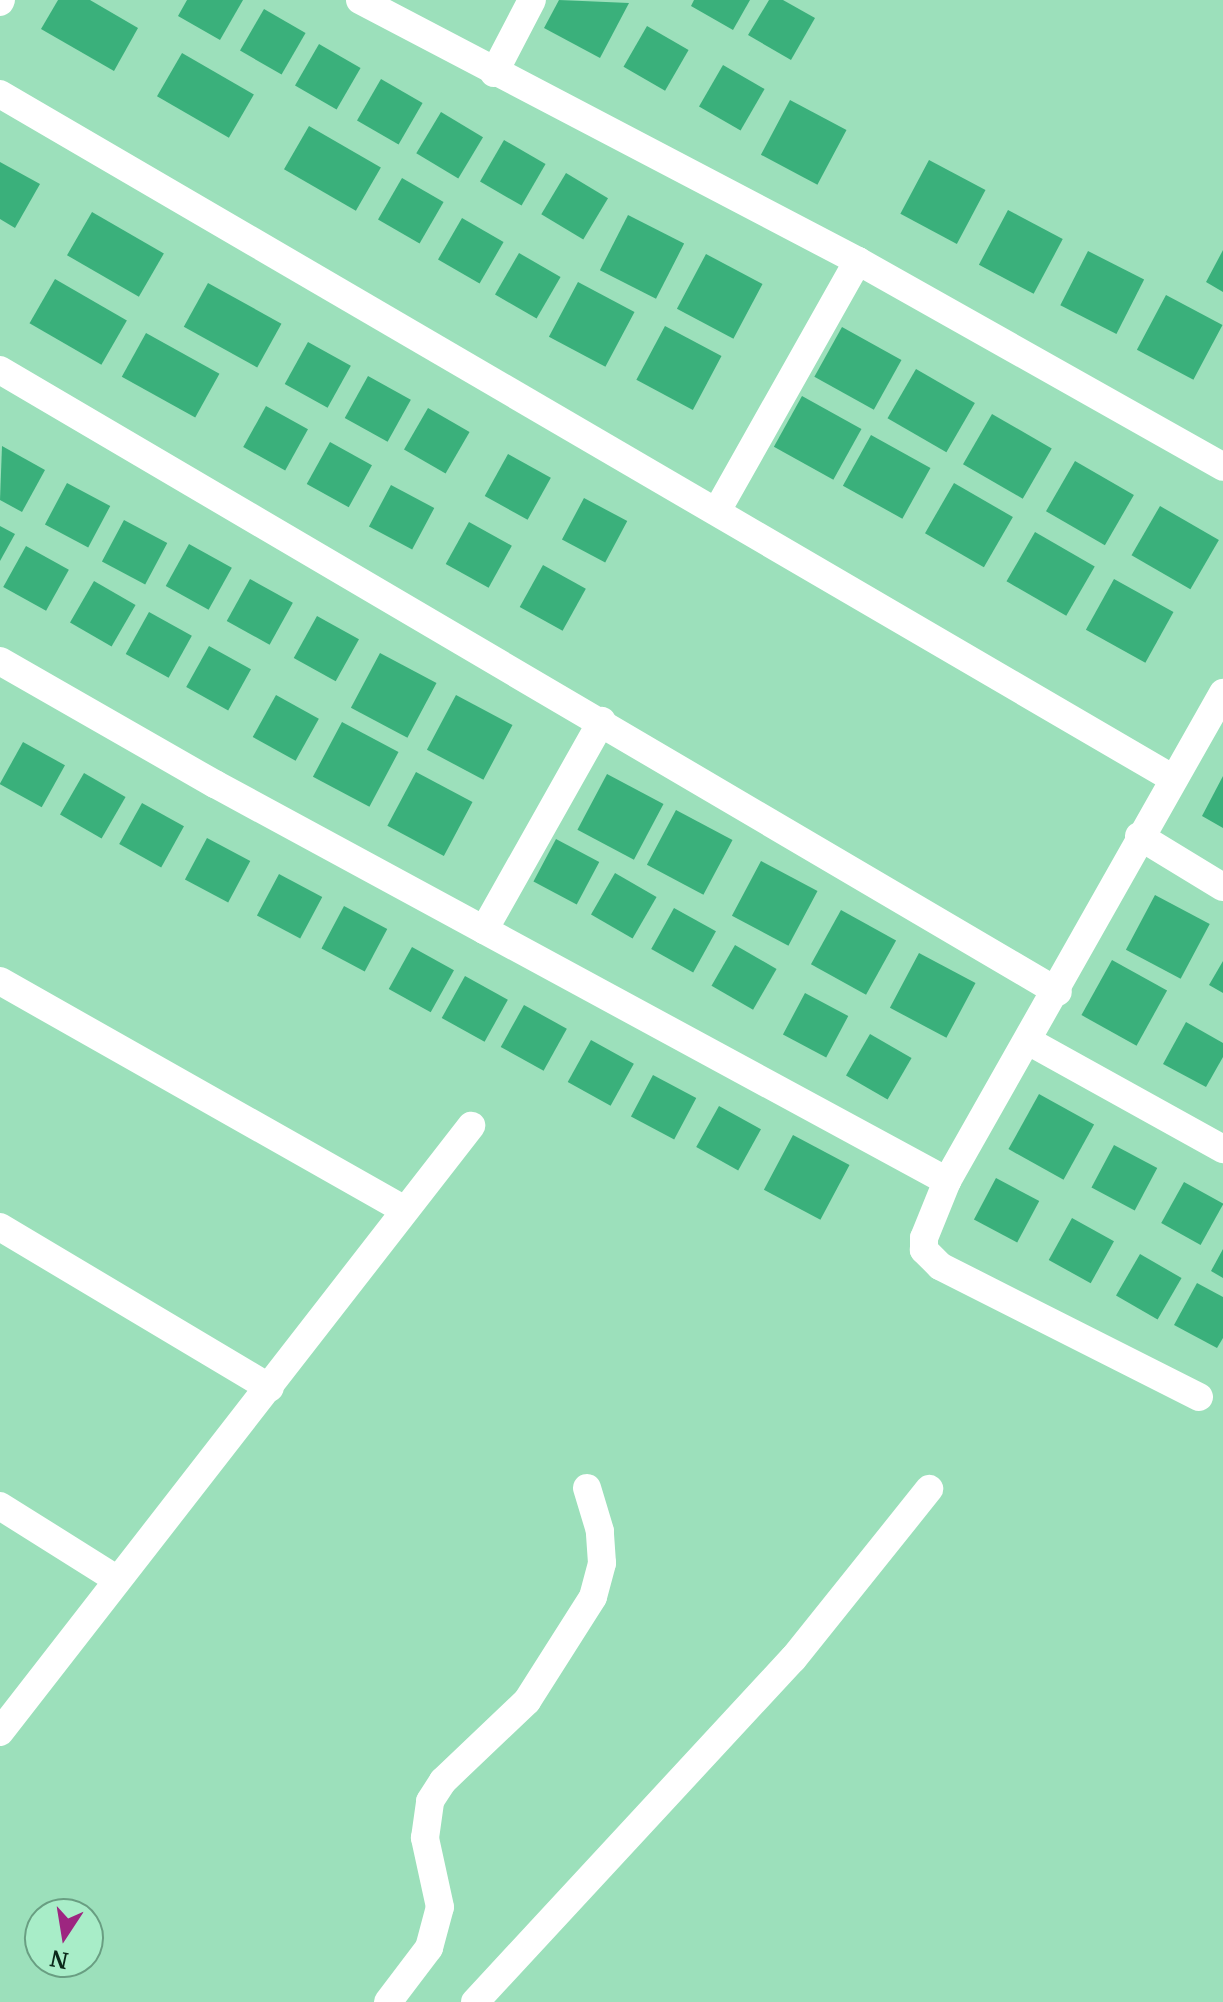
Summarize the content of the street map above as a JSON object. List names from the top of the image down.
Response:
{
  "north": "bottom"
}
